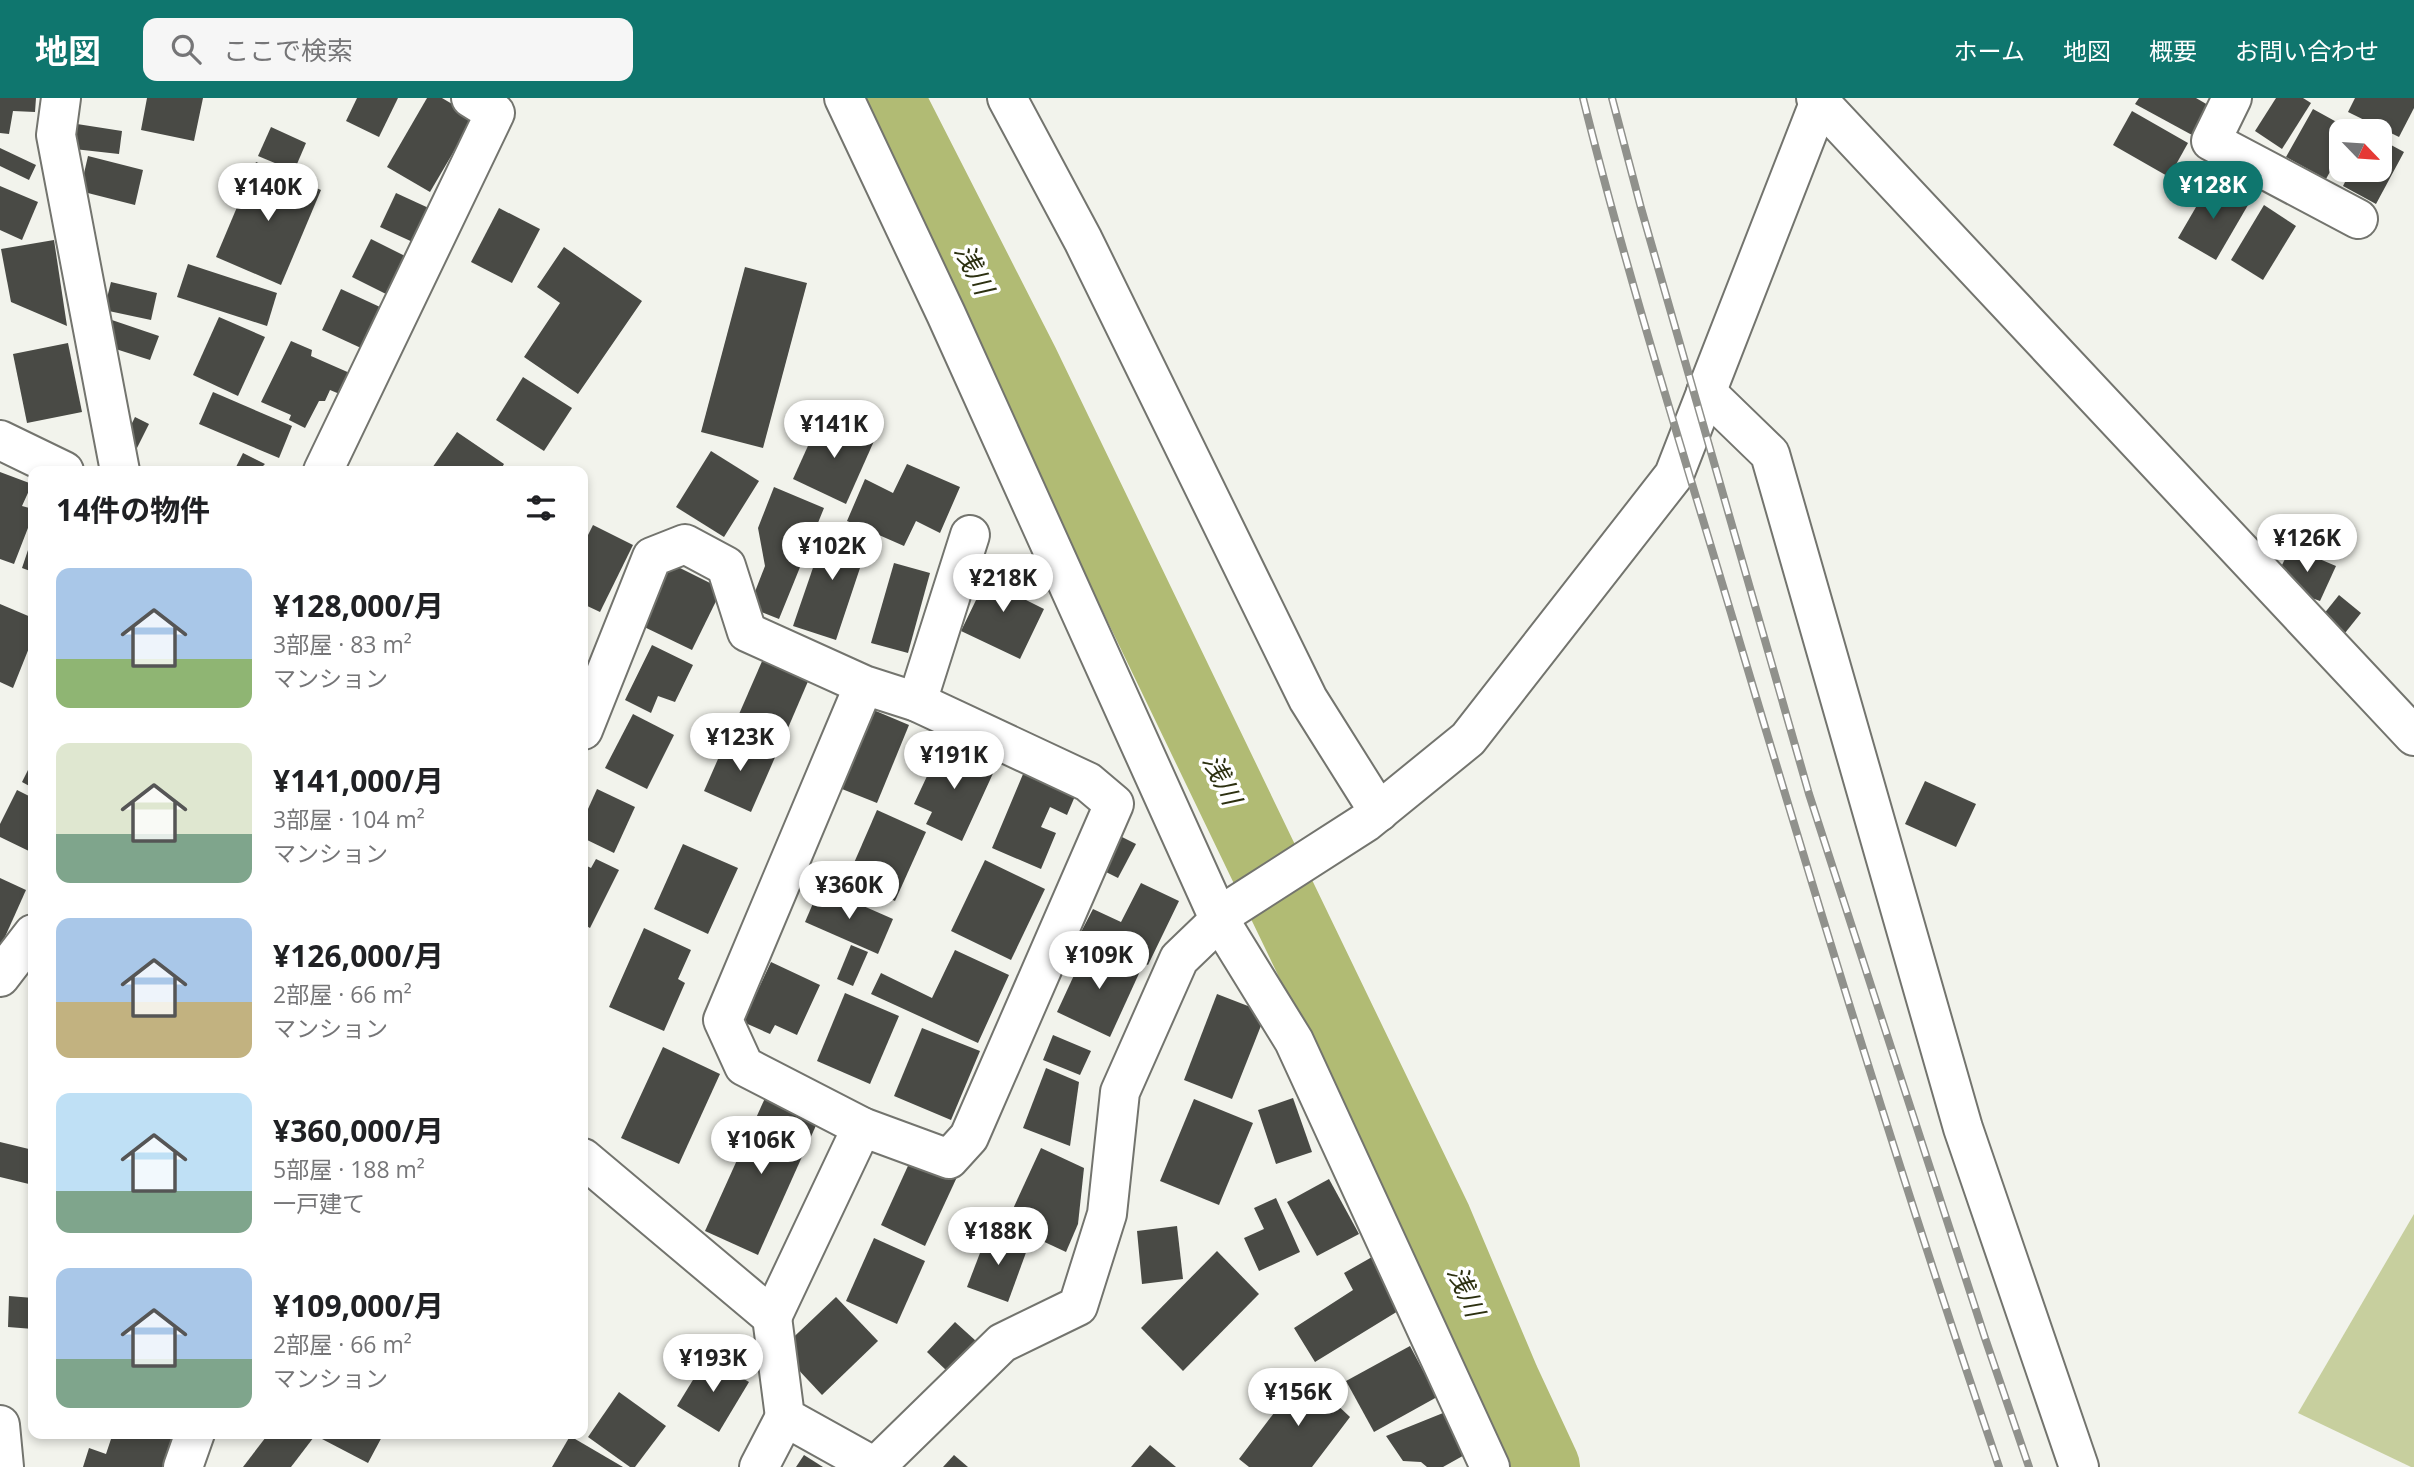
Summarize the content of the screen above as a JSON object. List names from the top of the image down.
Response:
{
  "water": ["浅川"],
  "north": "bottom right",
  "page": {
    "header": "地図",
    "search": "ここで検索",
    "nav": [
      "ホーム",
      "地図",
      "概要",
      "お問い合わせ"
    ],
    "price": [
      "¥128K",
      "¥140K",
      "¥141K",
      "¥126K",
      "¥102K",
      "¥218K",
      "¥123K",
      "¥191K",
      "¥360K",
      "¥109K",
      "¥106K",
      "¥188K",
      "¥193K",
      "¥156K"
    ],
    "heading": "14件の物件",
    "list": [
      {
        "name": "¥128,000/月",
        "note": "3部屋 · 83 m² · マンション"
      },
      {
        "name": "¥141,000/月",
        "note": "3部屋 · 104 m² · マンション"
      },
      {
        "name": "¥126,000/月",
        "note": "2部屋 · 66 m² · マンション"
      },
      {
        "name": "¥360,000/月",
        "note": "5部屋 · 188 m² · 一戸建て"
      },
      {
        "name": "¥109,000/月",
        "note": "2部屋 · 66 m² · マンション"
      }
    ]
  }
}
